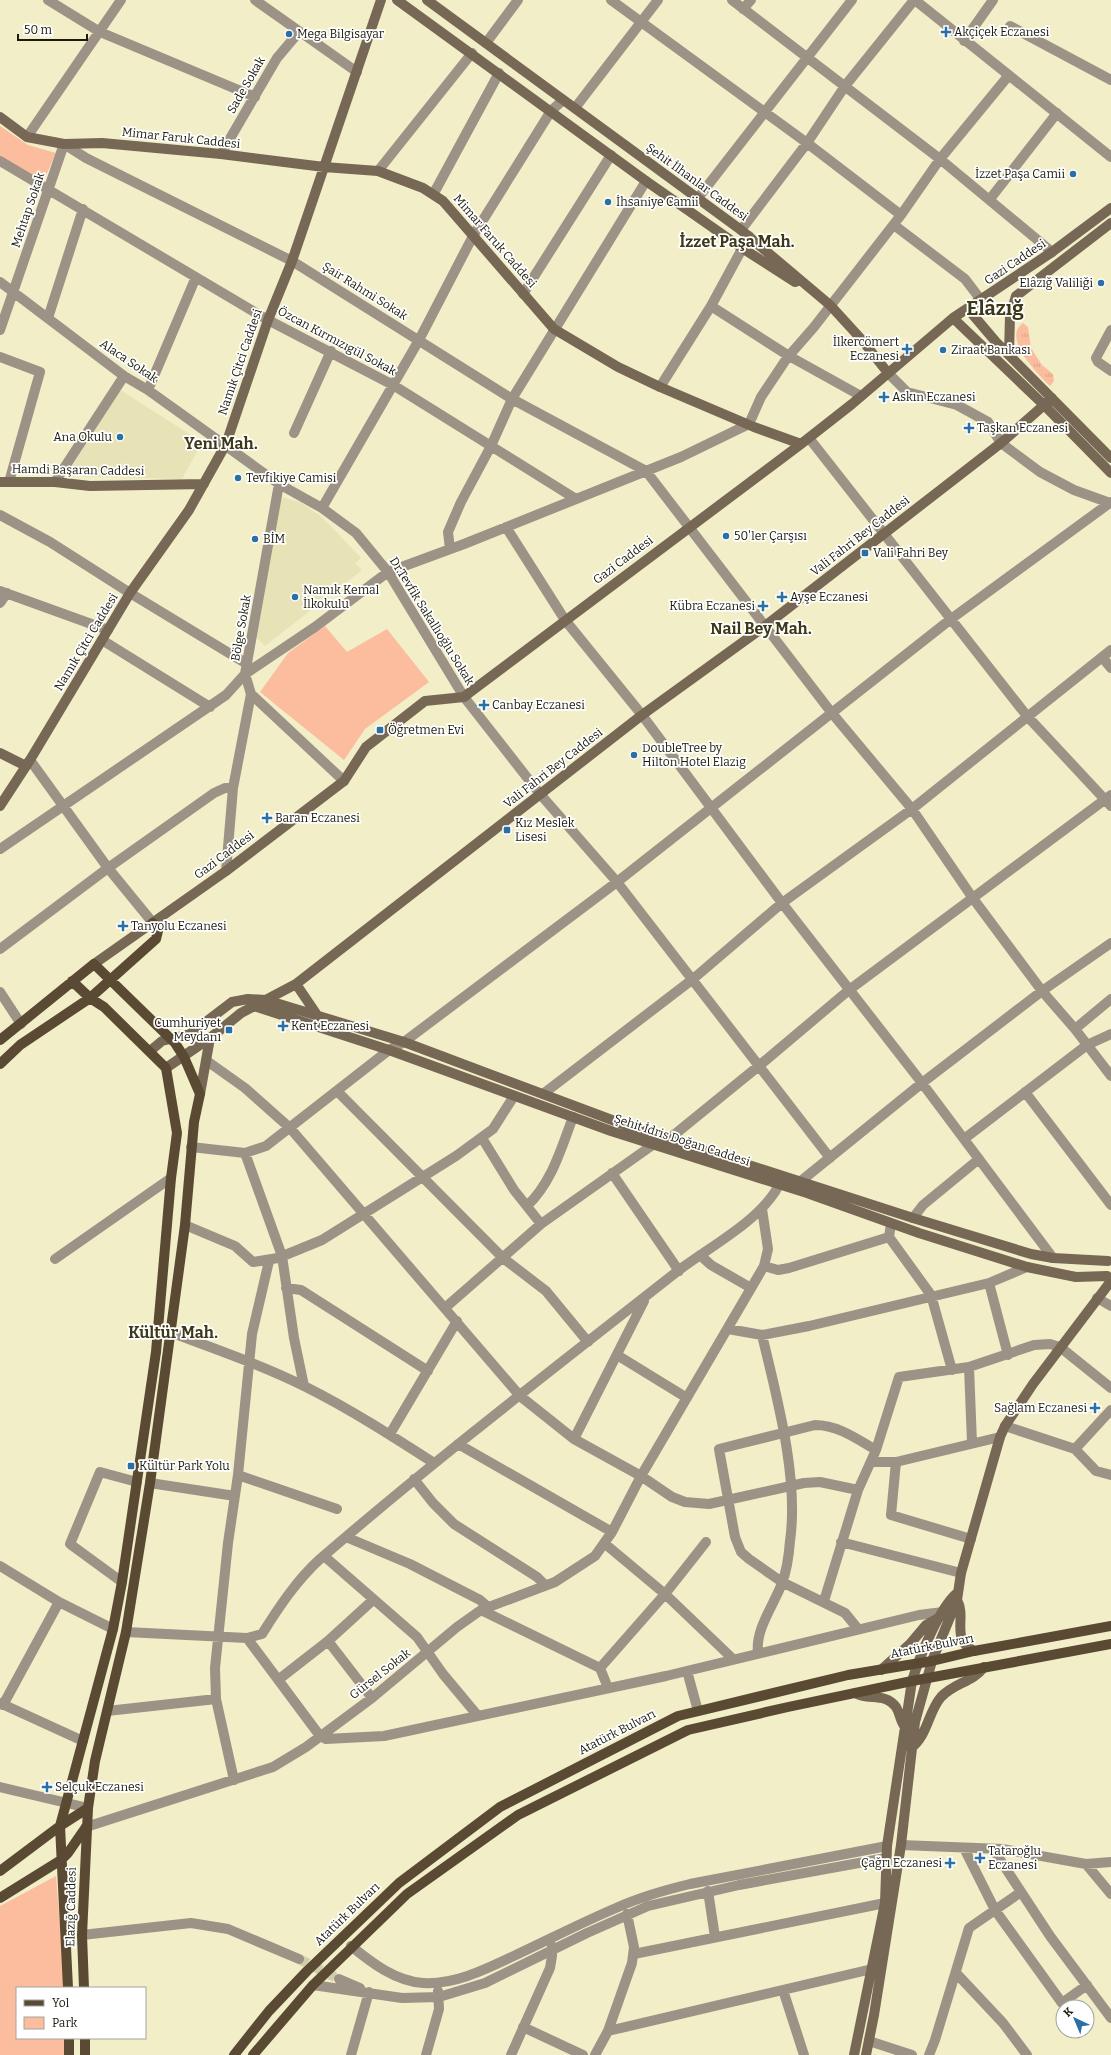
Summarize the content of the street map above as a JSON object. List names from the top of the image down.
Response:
{
  "streets": {
    "main road": [
      "Mimar Faruk Caddesi",
      "Şehit İlhanlar Caddesi",
      "Gazi Caddesi",
      "Namık Çitci Caddesi",
      "Hamdi Başaran Caddesi",
      "Vali Fahri Bey Caddesi",
      "Şehit İdris Doğan Caddesi",
      "Atatürk Bulvarı",
      "Elazığ Caddesi"
    ],
    "street": [
      "Sade Sokak",
      "Mehtap Sokak",
      "Şair Rahmi Sokak",
      "Özcan Kırmızıgül Sokak",
      "Alaca Sokak",
      "Dr.Tevfik Sakallıoğlu Sokak",
      "Bölge Sokak",
      "Gürsel Sokak"
    ]
  },
  "crossings": [
    ["Sade Sokak", "Mimar Faruk Caddesi"],
    ["Mimar Faruk Caddesi", "Mehtap Sokak"],
    ["Mimar Faruk Caddesi", "Gazi Caddesi"],
    ["Mimar Faruk Caddesi", "Şair Rahmi Sokak"],
    ["Mimar Faruk Caddesi", "Namık Çitci Caddesi"],
    ["Mehtap Sokak", "Şair Rahmi Sokak"],
    ["Mehtap Sokak", "Özcan Kırmızıgül Sokak"],
    ["Mehtap Sokak", "Alaca Sokak"],
    ["Gazi Caddesi", "Dr.Tevfik Sakallıoğlu Sokak"],
    ["Gazi Caddesi", "Bölge Sokak"],
    ["Şair Rahmi Sokak", "Namık Çitci Caddesi"],
    ["Özcan Kırmızıgül Sokak", "Namık Çitci Caddesi"],
    ["Alaca Sokak", "Namık Çitci Caddesi"],
    ["Alaca Sokak", "Dr.Tevfik Sakallıoğlu Sokak"],
    ["Namık Çitci Caddesi", "Hamdi Başaran Caddesi"],
    ["Namık Çitci Caddesi", "Dr.Tevfik Sakallıoğlu Sokak"],
    ["Vali Fahri Bey Caddesi", "Dr.Tevfik Sakallıoğlu Sokak"],
    ["Vali Fahri Bey Caddesi", "Şehit İdris Doğan Caddesi"],
    ["Dr.Tevfik Sakallıoğlu Sokak", "Bölge Sokak"],
    ["Gürsel Sokak", "Elazığ Caddesi"]
  ],
  "districts": [
    "İzzet Paşa Mah.",
    "Elâzığ",
    "Yeni Mah.",
    "Nail Bey Mah.",
    "Kültür Mah."
  ],
  "places": {
    "health": [
      "Akçiçek Eczanesi",
      "İlkercömert Eczanesi",
      "Askın Eczanesi",
      "Taşkan Eczanesi",
      "Ayşe Eczanesi",
      "Kübra Eczanesi",
      "Canbay Eczanesi",
      "Baran Eczanesi",
      "Tanyolu Eczanesi",
      "Kent Eczanesi",
      "Sağlam Eczanesi",
      "Selçuk Eczanesi",
      "Tataroğlu Eczanesi",
      "Çağrı Eczanesi"
    ],
    "other": [
      "Mega Bilgisayar",
      "İzzet Paşa Camii",
      "İhsaniye Camii",
      "Elâzığ Valiliği",
      "Ziraat Bankası",
      "Ana Okulu",
      "Tevfikiye Camisi",
      "50'ler Çarşısı",
      "BİM",
      "Namık Kemal İlkokulu",
      "DoubleTree by Hilton Hotel Elazig"
    ],
    "transit": [
      "Vali Fahri Bey",
      "Öğretmen Evi",
      "Kız Meslek Lisesi",
      "Cumhuriyet Meydanı",
      "Kültür Park Yolu"
    ]
  },
  "legend": ["Yol", "Park"],
  "scale_bar": "50 m",
  "north": "top left"
}
